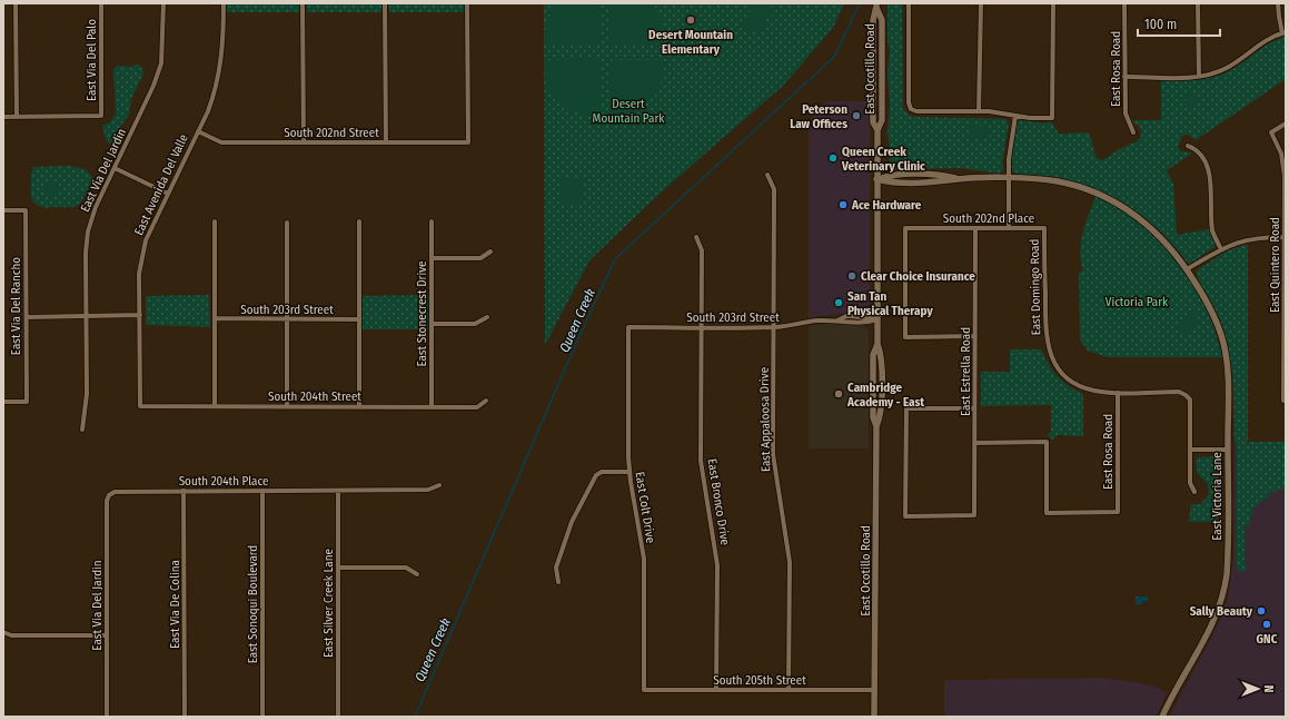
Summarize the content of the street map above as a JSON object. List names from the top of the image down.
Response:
{
  "streets": {
    "street": [
      "East Via Del Palo",
      "East Ocotillo Road",
      "East Rosa Road",
      "South 202nd Street",
      "East Via Del Jardin",
      "East Avenida Del Valle",
      "South 202nd Place",
      "East Quintero Road",
      "East Domingo Road",
      "East Via Del Rancho",
      "South 203rd Street",
      "East Stonecrest Drive",
      "East Estrella Road",
      "South 204th Street",
      "East Appaloosa Drive",
      "South 204th Place",
      "East Victoria Lane",
      "East Bronco Drive",
      "East Colt Drive",
      "East Silver Creek Lane",
      "East Via De Colina",
      "East Sonoqui Boulevard",
      "South 205th Street"
    ]
  },
  "crossings": [
    ["East Ocotillo Road", "South 203rd Street"],
    ["East Ocotillo Road", "East Victoria Lane"],
    ["East Ocotillo Road", "South 205th Street"],
    ["East Rosa Road", "East Domingo Road"],
    ["East Rosa Road", "East Estrella Road"],
    ["South 202nd Street", "East Avenida Del Valle"],
    ["East Via Del Jardin", "South 204th Place"],
    ["East Avenida Del Valle", "South 204th Street"],
    ["South 202nd Place", "East Domingo Road"],
    ["South 202nd Place", "East Estrella Road"],
    ["South 203rd Street", "East Appaloosa Drive"],
    ["South 203rd Street", "East Bronco Drive"],
    ["South 203rd Street", "East Colt Drive"],
    ["East Stonecrest Drive", "South 204th Street"],
    ["East Appaloosa Drive", "South 205th Street"],
    ["South 204th Place", "East Silver Creek Lane"],
    ["South 204th Place", "East Via De Colina"],
    ["South 204th Place", "East Sonoqui Boulevard"],
    ["East Bronco Drive", "South 205th Street"],
    ["East Colt Drive", "South 205th Street"]
  ],
  "water": ["Queen Creek"],
  "parks": ["Desert Mountain Park", "Victoria Park"],
  "places": [
    "Desert Mountain Elementary",
    "Peterson Law Offices",
    "Queen Creek Veterinary Clinic",
    "Ace Hardware",
    "Clear Choice Insurance",
    "San Tan Physical Therapy",
    "Cambridge Academy - East",
    "Sally Beauty",
    "GNC"
  ],
  "scale_bar": "100 m",
  "north": "right"
}
